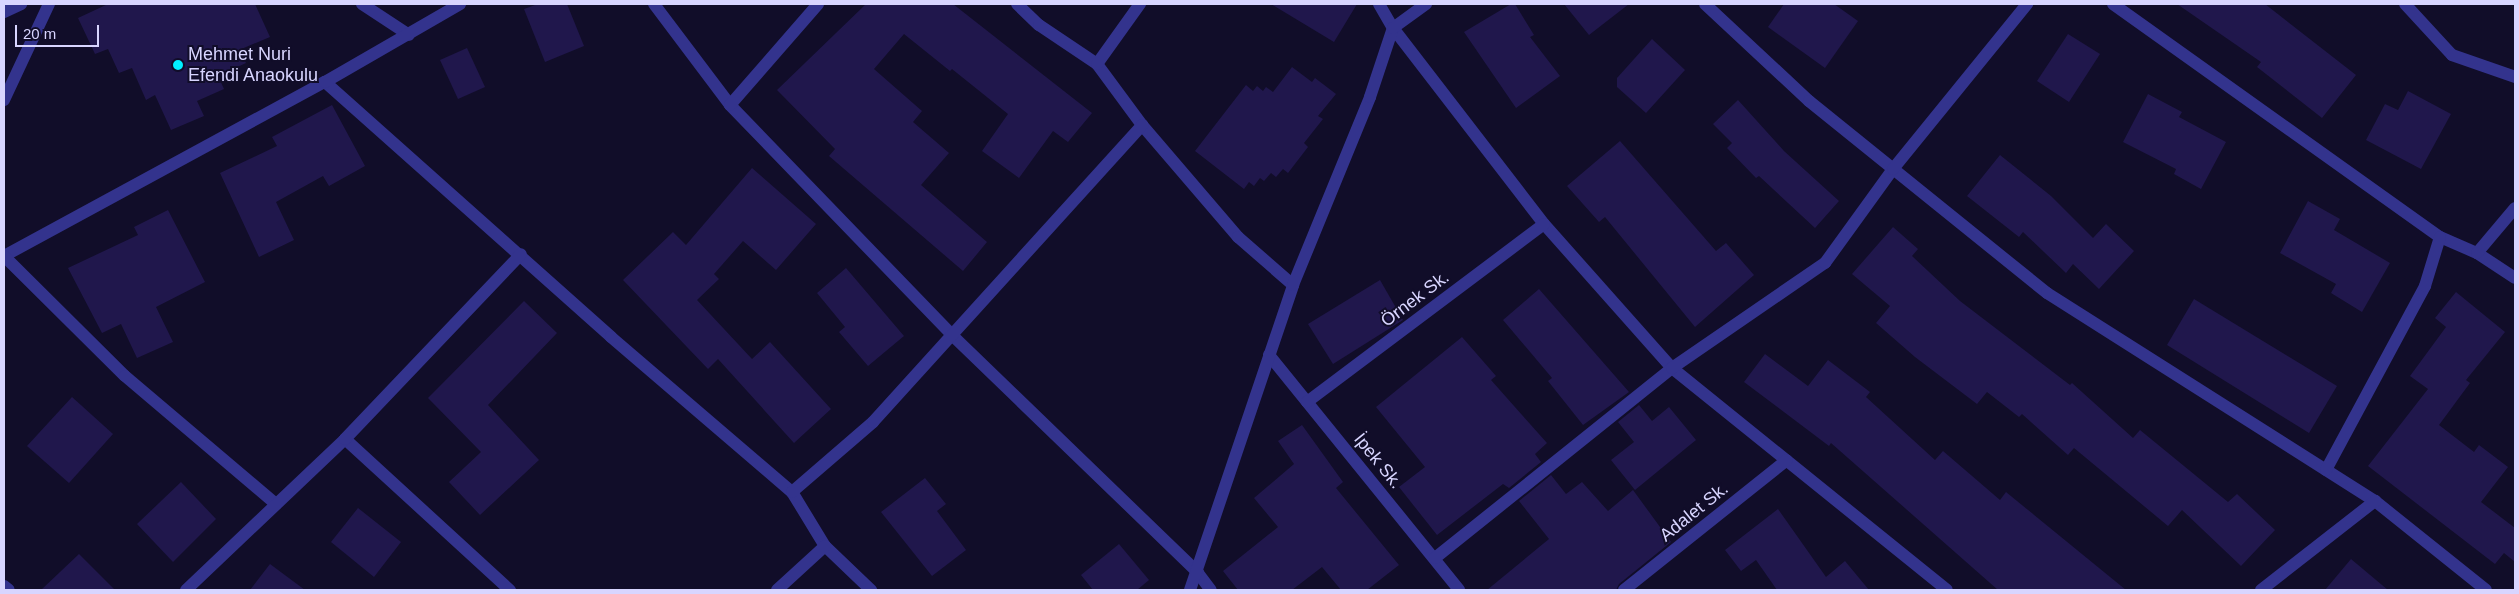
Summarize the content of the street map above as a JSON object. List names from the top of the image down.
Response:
{
  "streets": {
    "street": ["Örnek Sk.", "İpek Sk.", "Adalet Sk."]
  },
  "crossings": [
    ["Örnek Sk.", "İpek Sk."]
  ],
  "places": ["Mehmet Nuri Efendi Anaokulu"],
  "scale_bar": "20 m"
}
